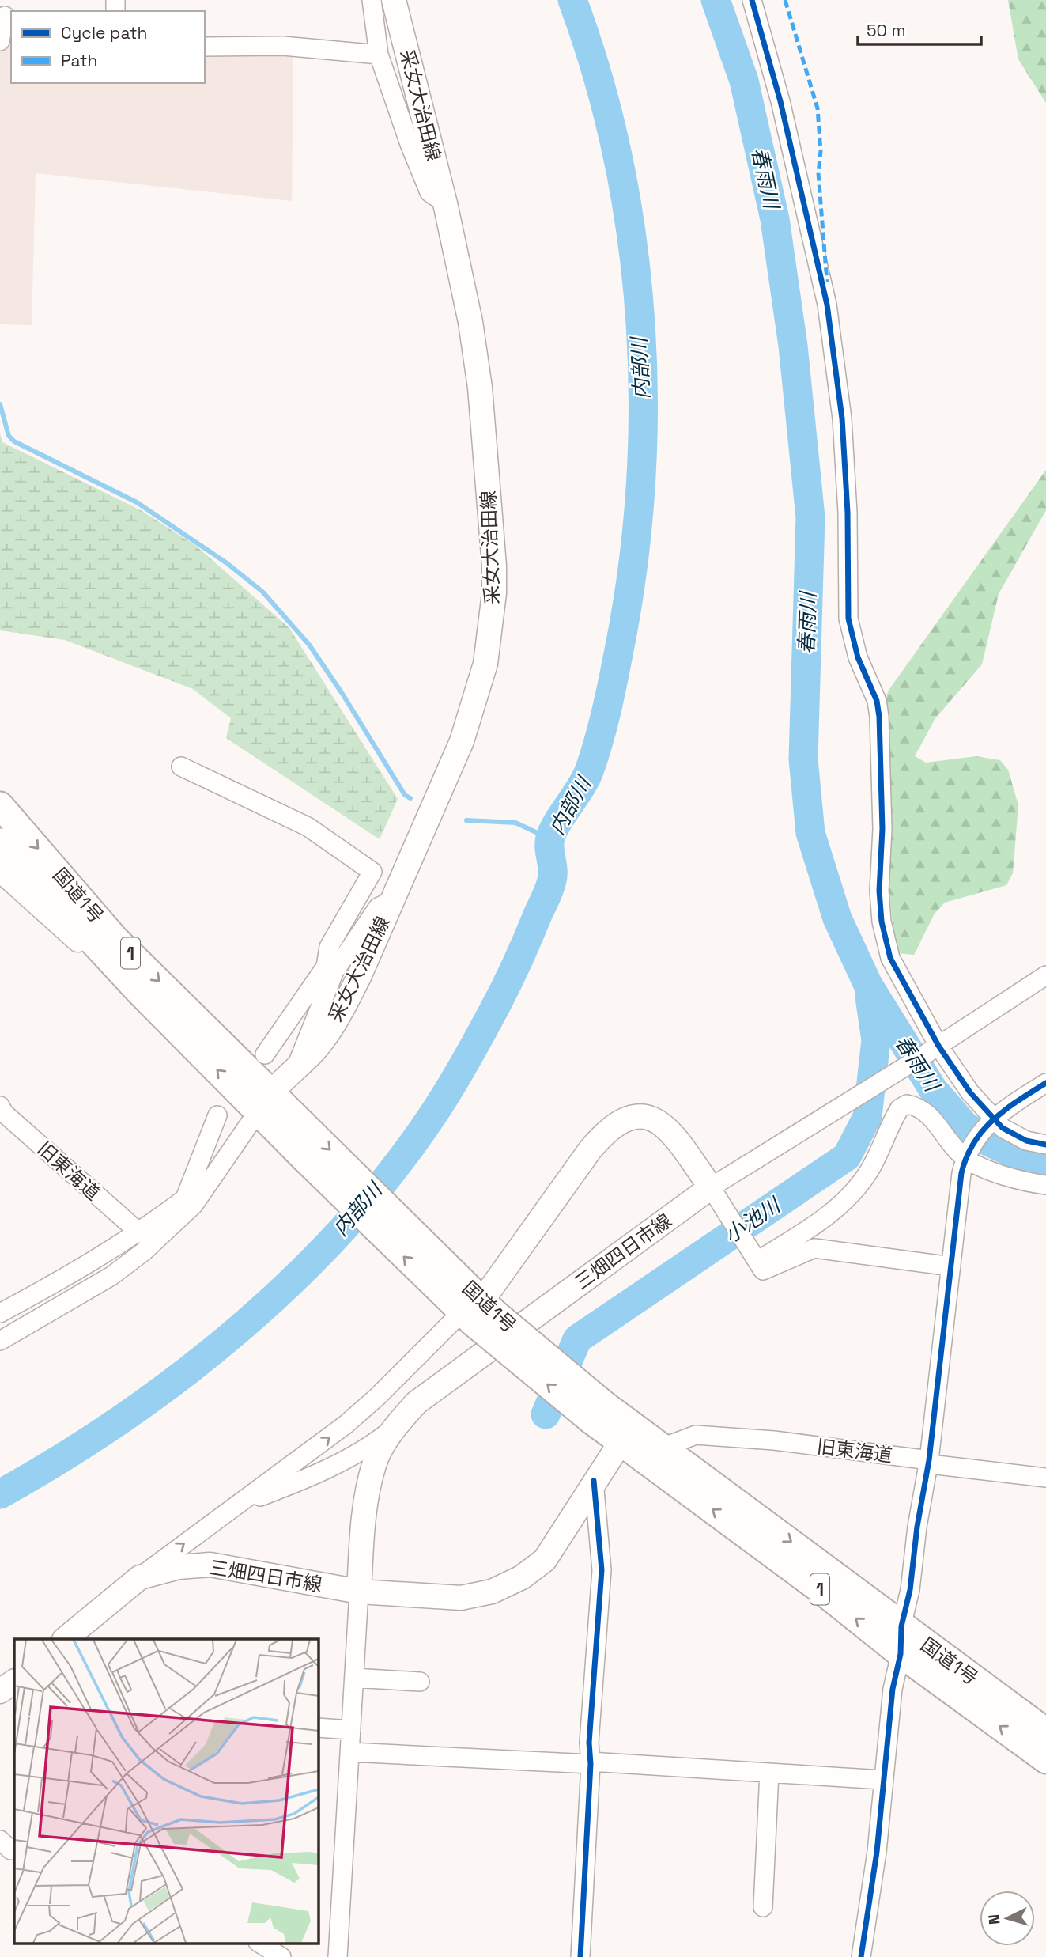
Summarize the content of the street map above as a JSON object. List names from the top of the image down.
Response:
{
  "streets": {
    "highway": ["国道1号", "1"],
    "main road": ["采女大治田線", "三畑四日市線"],
    "street": ["旧東海道"]
  },
  "crossings": [
    ["采女大治田線", "国道1号"],
    ["国道1号", "旧東海道"],
    ["国道1号", "三畑四日市線"]
  ],
  "water": ["春雨川", "内部川", "小池川"],
  "legend": ["Cycle path", "Path"],
  "scale_bar": "50 m",
  "north": "left"
}
